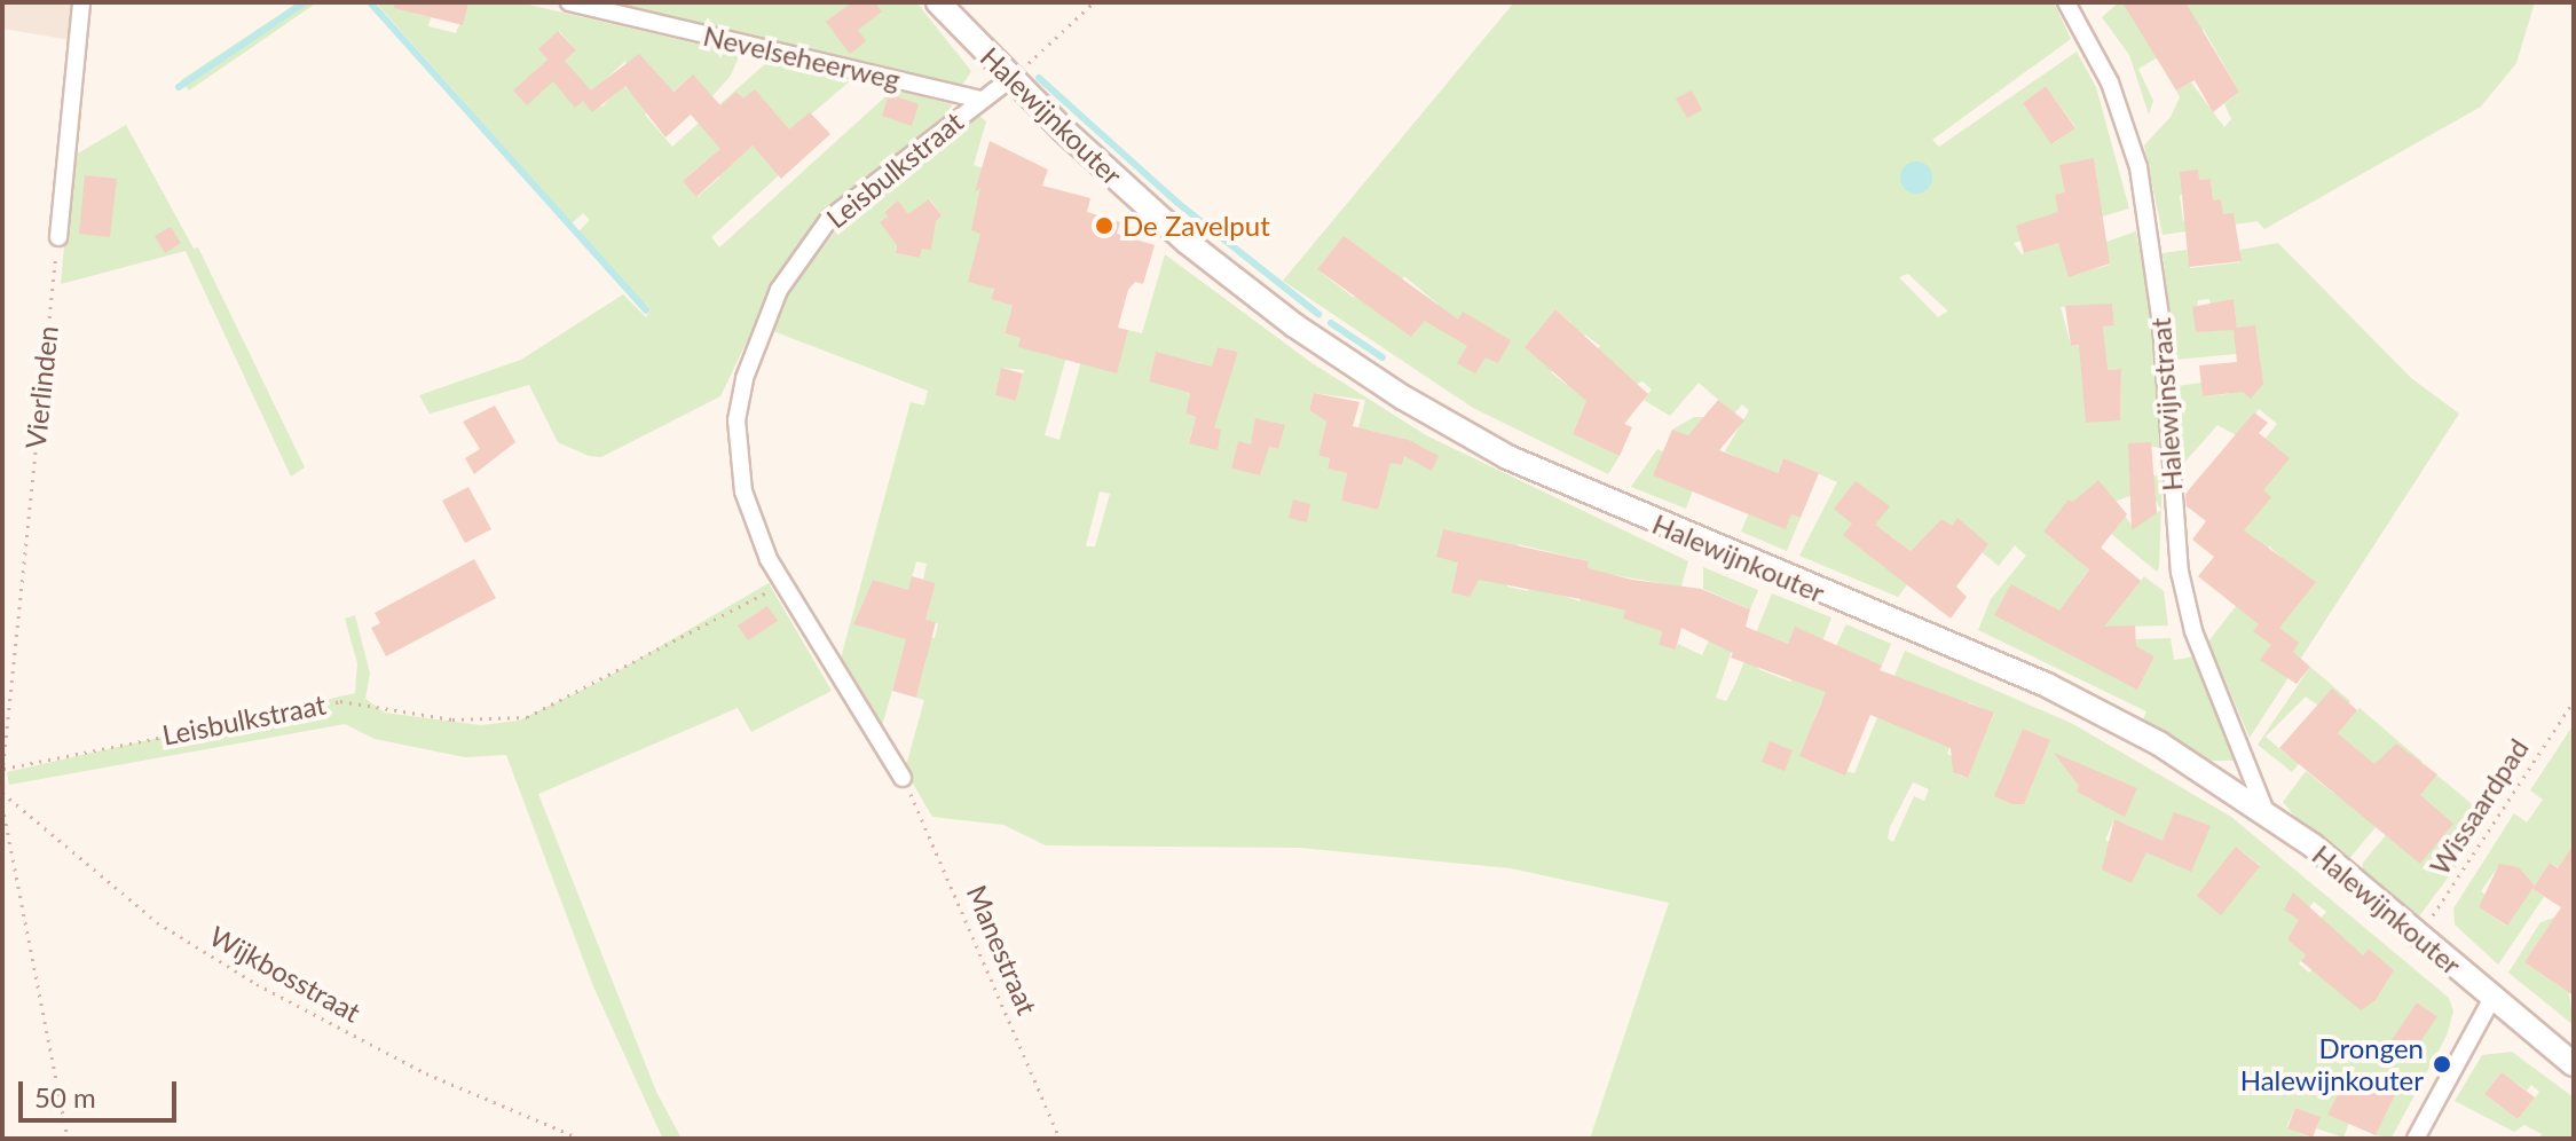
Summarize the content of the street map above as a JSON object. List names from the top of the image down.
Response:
{
  "streets": {
    "street": [
      "Nevelseheerweg",
      "Halewijnkouter",
      "Leisbulkstraat",
      "Halewijnstraat"
    ],
    "path": [
      "Vierlinden",
      "Wissaardpad",
      "Manestraat",
      "Wijkbosstraat"
    ]
  },
  "crossings": [
    ["Nevelseheerweg", "Leisbulkstraat"],
    ["Halewijnkouter", "Leisbulkstraat"],
    ["Halewijnkouter", "Halewijnstraat"],
    ["Halewijnkouter", "Wissaardpad"],
    ["Leisbulkstraat", "Vierlinden"],
    ["Leisbulkstraat", "Manestraat"]
  ],
  "places": ["De Zavelput", "Drongen Halewijnkouter"],
  "scale_bar": "50 m"
}
